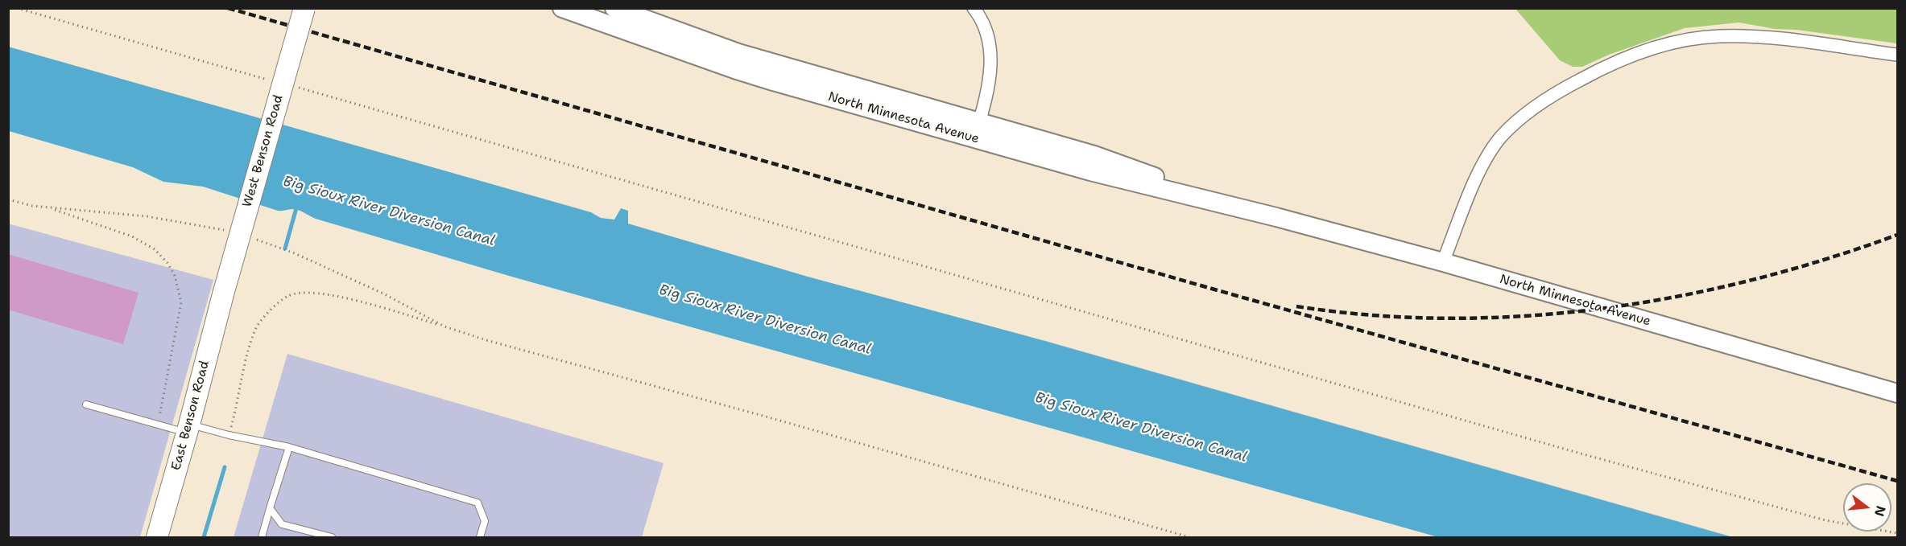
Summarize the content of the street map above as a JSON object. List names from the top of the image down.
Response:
{
  "streets": {
    "main road": ["North Minnesota Avenue", "West Benson Road", "East Benson Road"]
  },
  "crossings": [
    ["West Benson Road", "East Benson Road"]
  ],
  "water": ["Big Sioux River Diversion Canal"],
  "north": "right"
}
